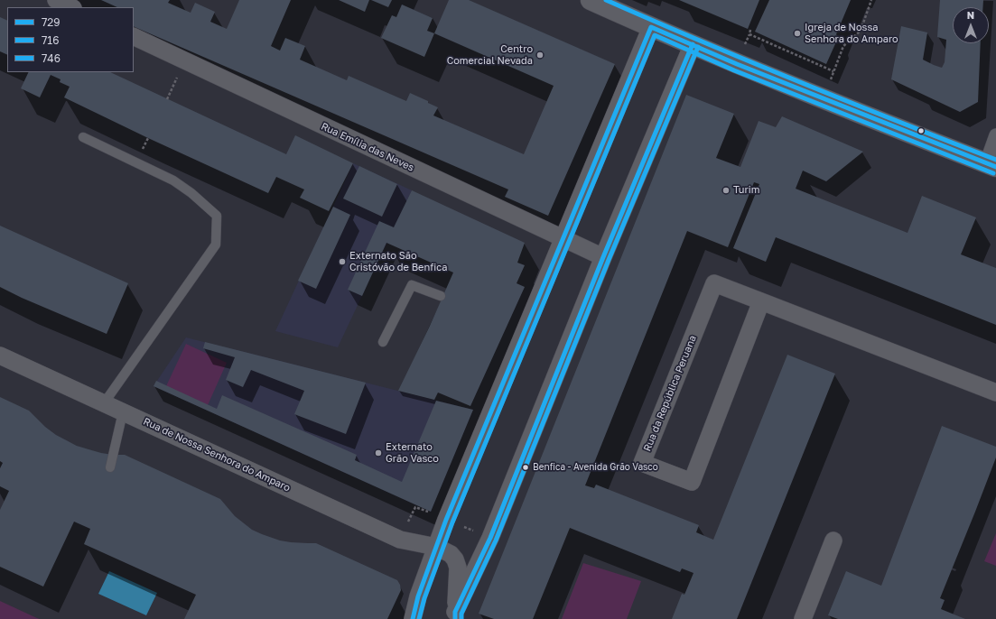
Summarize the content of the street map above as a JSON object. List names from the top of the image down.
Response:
{
  "streets": {
    "street": ["Rua Emília das Neves", "Rua da República Peruana", "Rua de Nossa Senhora do Amparo"]
  },
  "places": [
    "Igreja de Nossa Senhora do Amparo",
    "Centro Comercial Nevada",
    "Turim",
    "Externato São Cristóvão de Benfica",
    "Externato Grão Vasco",
    "Benfica - Avenida Grão Vasco"
  ],
  "lines": ["transit line 746", "transit line 729", "transit line 716"],
  "legend": ["729", "716", "746"],
  "north": "top"
}
